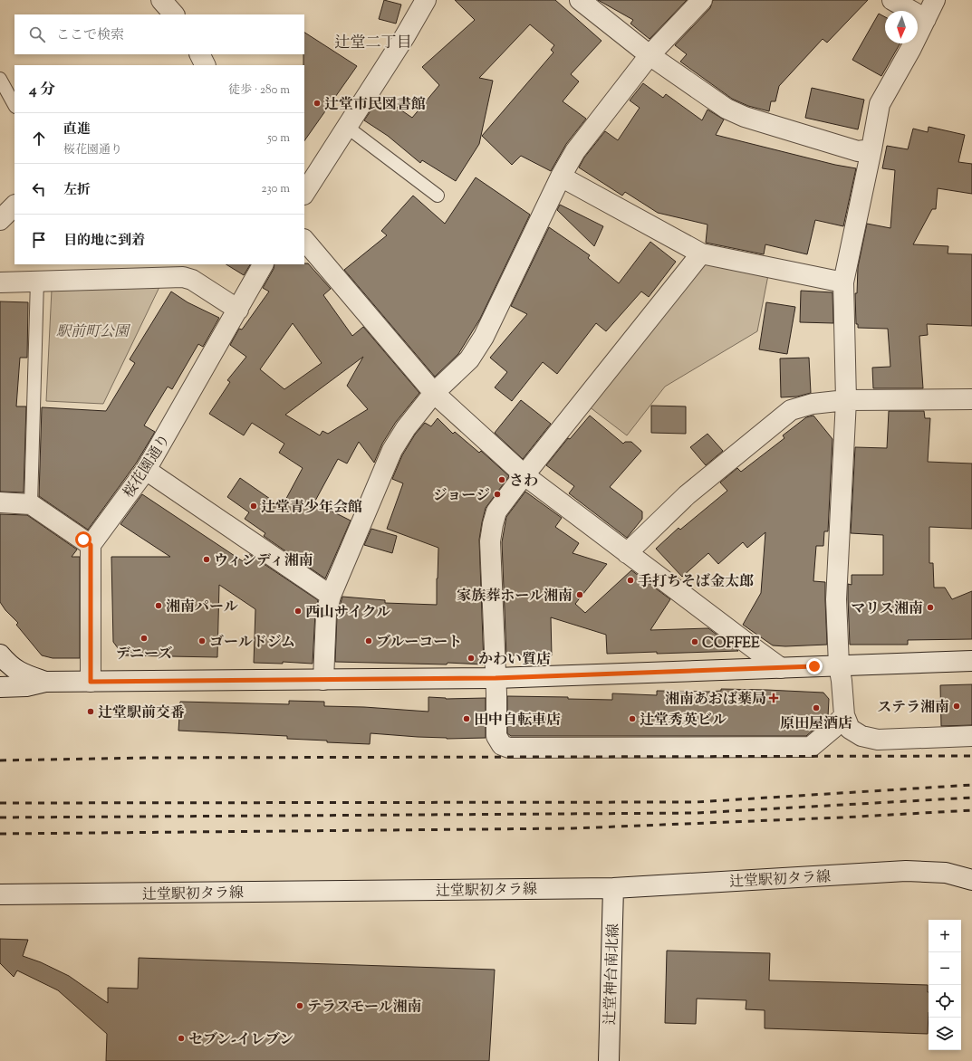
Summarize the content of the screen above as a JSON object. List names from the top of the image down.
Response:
{
  "streets": {
    "street": ["桜花園通り", "辻堂駅初タラ線", "辻堂神台南北線"]
  },
  "crossings": [
    ["辻堂駅初タラ線", "辻堂神台南北線"]
  ],
  "districts": ["辻堂二丁目"],
  "parks": ["駅前町公園"],
  "places": {
    "other": [
      "辻堂市民図書館",
      "さわ",
      "ジョージ",
      "辻堂青少年会館",
      "ウィンディ湘南",
      "手打ちそば金太郎",
      "家族葬ホール湘南",
      "湘南パール",
      "マリス湘南",
      "西山サイクル",
      "デニーズ",
      "ゴールドジム",
      "ブルーコート",
      "COFFEE",
      "かわい質店",
      "ステラ湘南",
      "原田屋酒店",
      "辻堂駅前交番",
      "田中自転車店",
      "辻堂秀英ビル",
      "テラスモール湘南",
      "セブン-イレブン"
    ],
    "health": ["湘南あおば薬局"]
  },
  "north": "bottom",
  "page": {
    "search": "ここで検索",
    "heading": ["4 分", "徒歩 · 280 m"],
    "list": [
      ["直進", "桜花園通り", "50 m"],
      ["左折", "230 m"],
      "目的地に到着"
    ],
    "map_buttons": ["+", "−"]
  }
}
